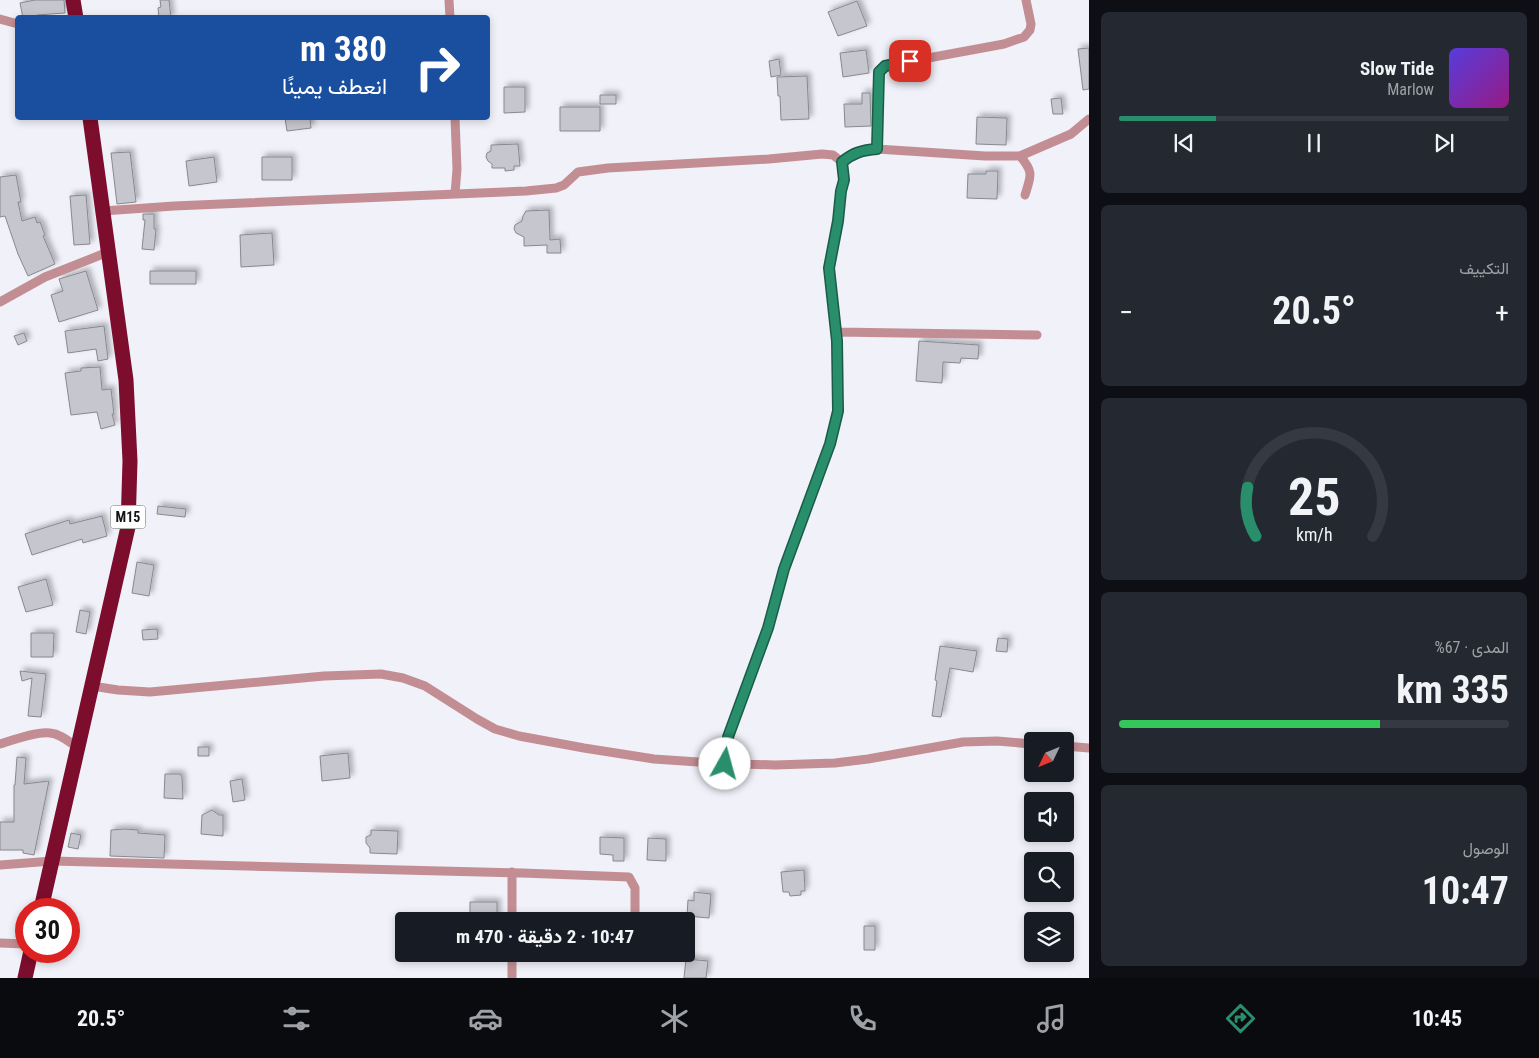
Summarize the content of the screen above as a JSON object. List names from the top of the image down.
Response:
{
  "streets": {
    "highway": ["M15"]
  },
  "north": "bottom left",
  "page": {
    "turn": ["380 m", "انعطف يمينًا"],
    "song": ["Slow Tide", "Marlow"],
    "tile": [
      "التكييف",
      ["المدى · 67%", "335 km"],
      ["الوصول", "10:47"]
    ],
    "heat": ["−", "20.5°", "+"],
    "limit": "30",
    "trip": "10:47 · 2 دقيقة · 470 m",
    "tabs": ["10:45", "20.5°"],
    "gauge": ["25", "km/h"]
  }
}
